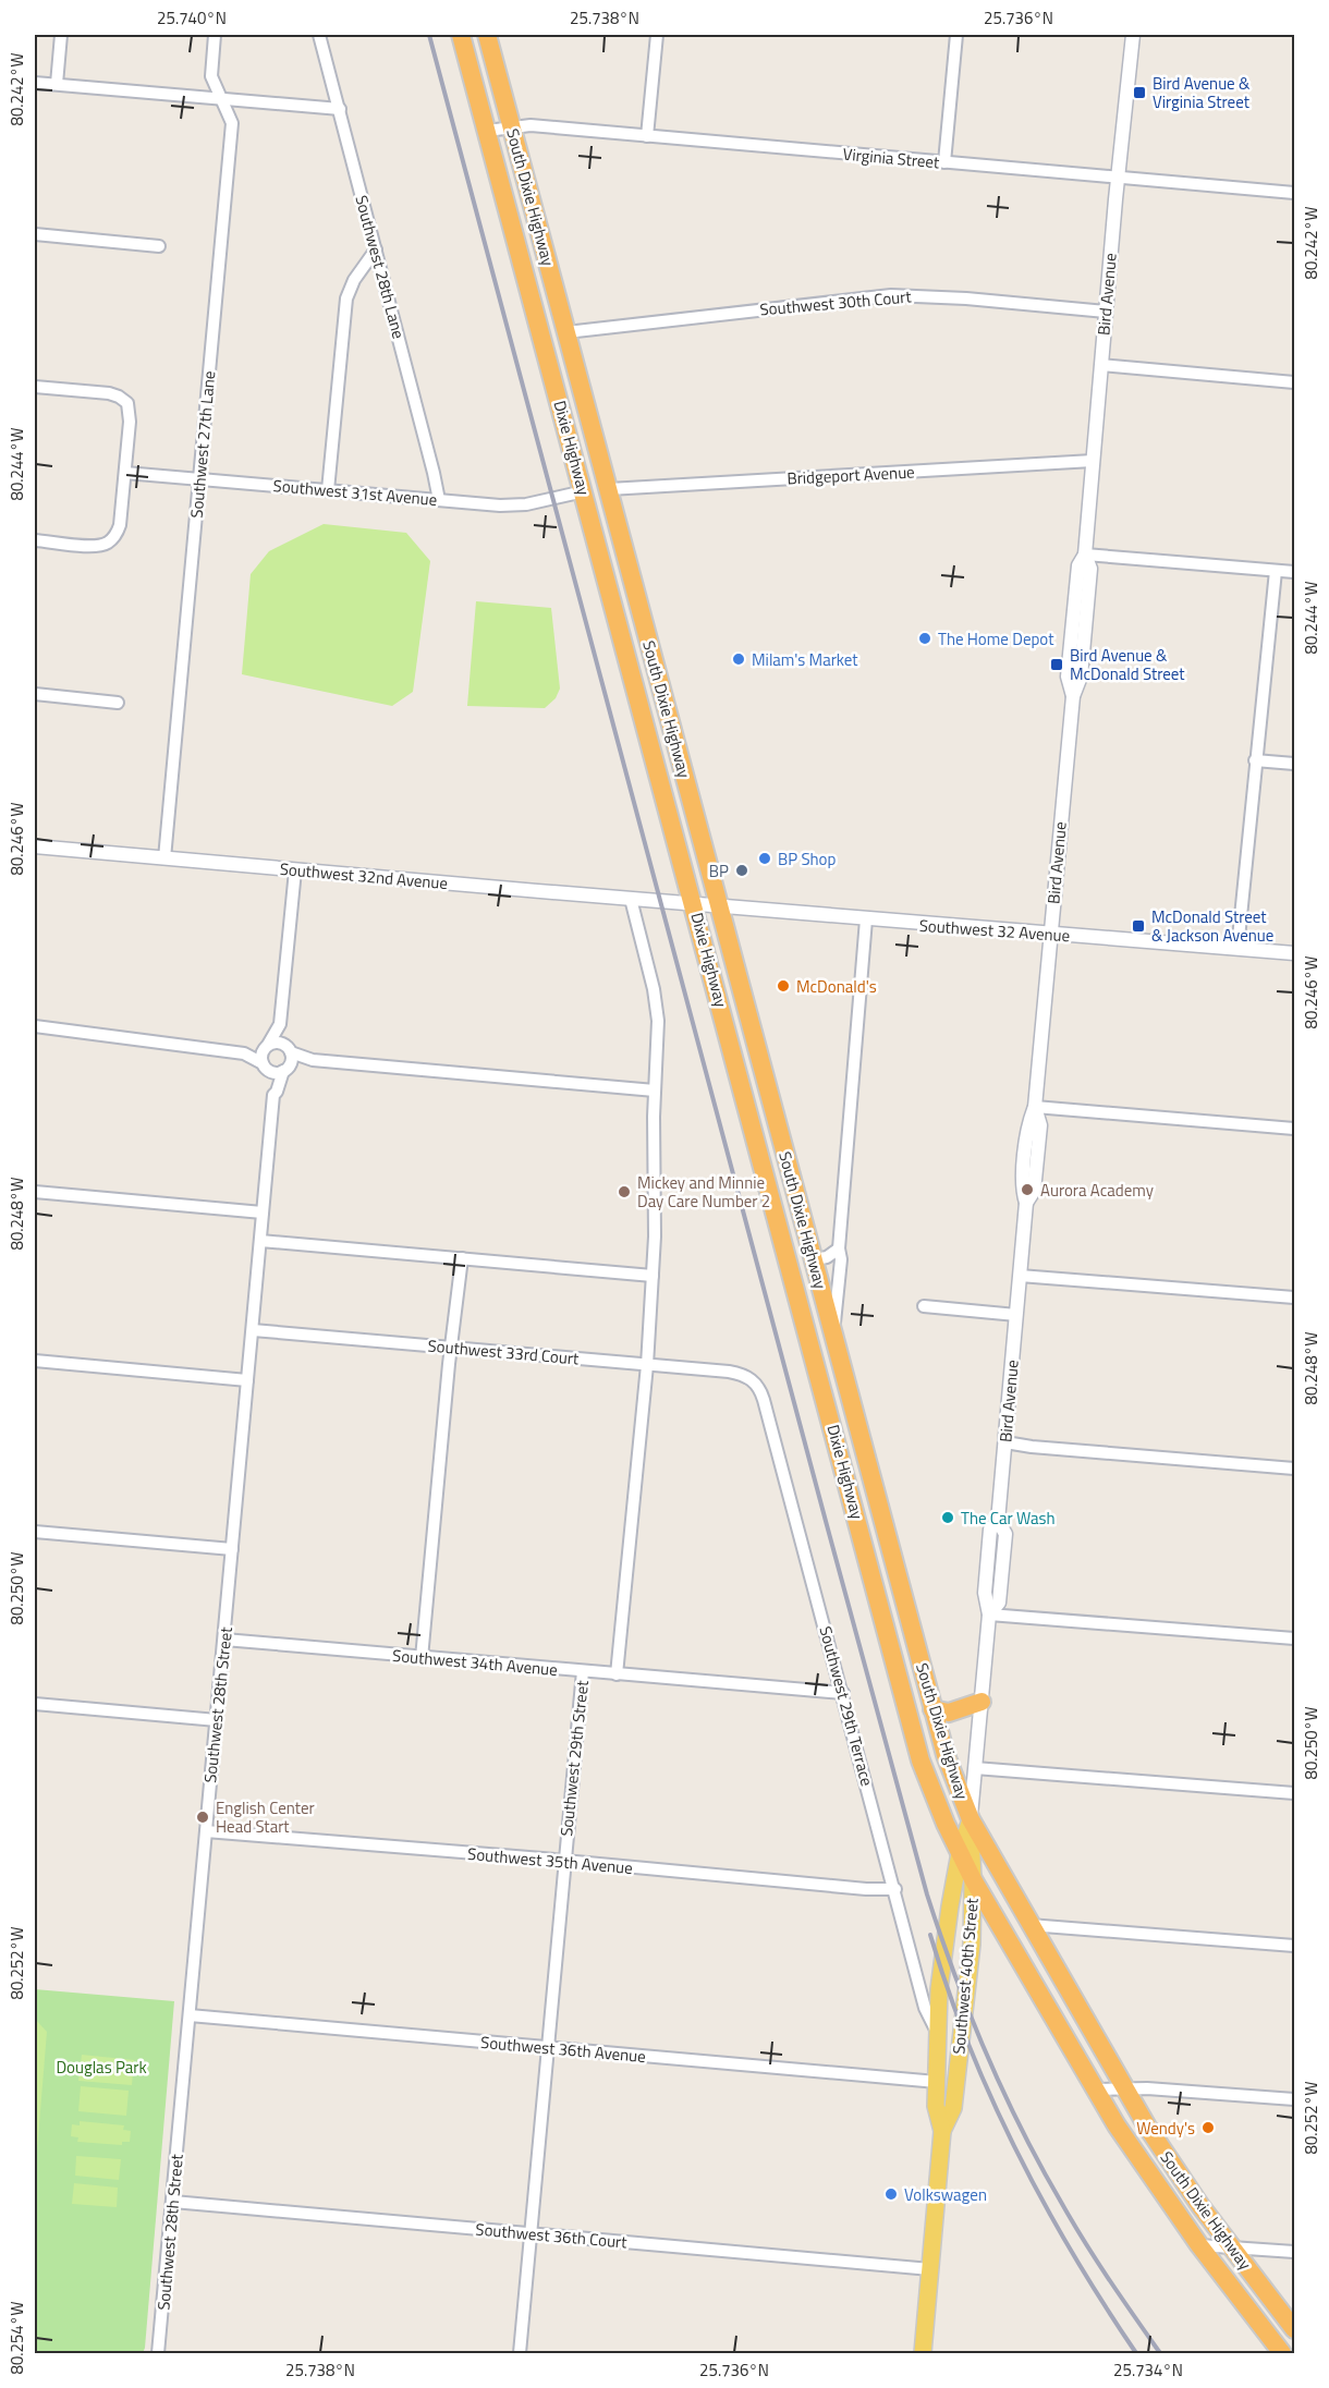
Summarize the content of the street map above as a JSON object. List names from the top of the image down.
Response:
{
  "streets": {
    "highway": ["South Dixie Highway", "Dixie Highway"],
    "main road": ["Southwest 40th Street"],
    "street": [
      "Virginia Street",
      "Southwest 28th Lane",
      "Bird Avenue",
      "Southwest 30th Court",
      "Southwest 27th Lane",
      "Bridgeport Avenue",
      "Southwest 31st Avenue",
      "Southwest 32nd Avenue",
      "Southwest 32 Avenue",
      "Southwest 33rd Court",
      "Southwest 34th Avenue",
      "Southwest 28th Street",
      "Southwest 29th Terrace",
      "Southwest 29th Street",
      "Southwest 35th Avenue",
      "Southwest 36th Avenue",
      "Southwest 36th Court"
    ]
  },
  "crossings": [
    ["Virginia Street", "South Dixie Highway"],
    ["Virginia Street", "Bird Avenue"],
    ["Virginia Street", "Dixie Highway"],
    ["South Dixie Highway", "Bird Avenue"],
    ["South Dixie Highway", "Southwest 30th Court"],
    ["South Dixie Highway", "Dixie Highway"],
    ["South Dixie Highway", "Bridgeport Avenue"],
    ["South Dixie Highway", "Southwest 32 Avenue"],
    ["South Dixie Highway", "Southwest 40th Street"],
    ["Southwest 28th Lane", "Southwest 31st Avenue"],
    ["Bird Avenue", "Southwest 30th Court"],
    ["Bird Avenue", "Bridgeport Avenue"],
    ["Bird Avenue", "Southwest 32 Avenue"],
    ["Bird Avenue", "Southwest 40th Street"],
    ["Southwest 27th Lane", "Southwest 31st Avenue"],
    ["Southwest 27th Lane", "Southwest 32nd Avenue"],
    ["Dixie Highway", "Southwest 31st Avenue"],
    ["Dixie Highway", "Southwest 32nd Avenue"],
    ["Dixie Highway", "Southwest 32 Avenue"],
    ["Dixie Highway", "Southwest 40th Street"],
    ["Southwest 32nd Avenue", "Southwest 32 Avenue"],
    ["Southwest 32nd Avenue", "Southwest 28th Street"],
    ["Southwest 33rd Court", "Southwest 28th Street"],
    ["Southwest 33rd Court", "Southwest 29th Terrace"],
    ["Southwest 34th Avenue", "Southwest 28th Street"],
    ["Southwest 34th Avenue", "Southwest 29th Terrace"],
    ["Southwest 34th Avenue", "Southwest 29th Street"],
    ["Southwest 28th Street", "Southwest 35th Avenue"],
    ["Southwest 28th Street", "Southwest 36th Avenue"],
    ["Southwest 28th Street", "Southwest 36th Court"],
    ["Southwest 29th Terrace", "Southwest 35th Avenue"],
    ["Southwest 29th Terrace", "Southwest 40th Street"],
    ["Southwest 29th Street", "Southwest 35th Avenue"],
    ["Southwest 29th Street", "Southwest 36th Avenue"],
    ["Southwest 29th Street", "Southwest 36th Court"],
    ["Southwest 40th Street", "Southwest 36th Avenue"],
    ["Southwest 40th Street", "Southwest 36th Court"]
  ],
  "parks": ["Douglas Park"],
  "places": {
    "transit": ["Bird Avenue & Virginia Street", "Bird Avenue & McDonald Street", "McDonald Street & Jackson Avenue"],
    "other": [
      "The Home Depot",
      "Milam's Market",
      "BP Shop",
      "BP",
      "McDonald's",
      "Aurora Academy",
      "Mickey and Minnie Day Care Number 2",
      "The Car Wash",
      "English Center Head Start",
      "Wendy's",
      "Volkswagen"
    ]
  },
  "coordinates": [
    "25.740°N",
    "25.738°N",
    "25.736°N",
    "80.242°W",
    "80.244°W",
    "80.246°W",
    "80.248°W",
    "80.250°W",
    "80.252°W",
    "80.254°W",
    "25.734°N"
  ]
}
